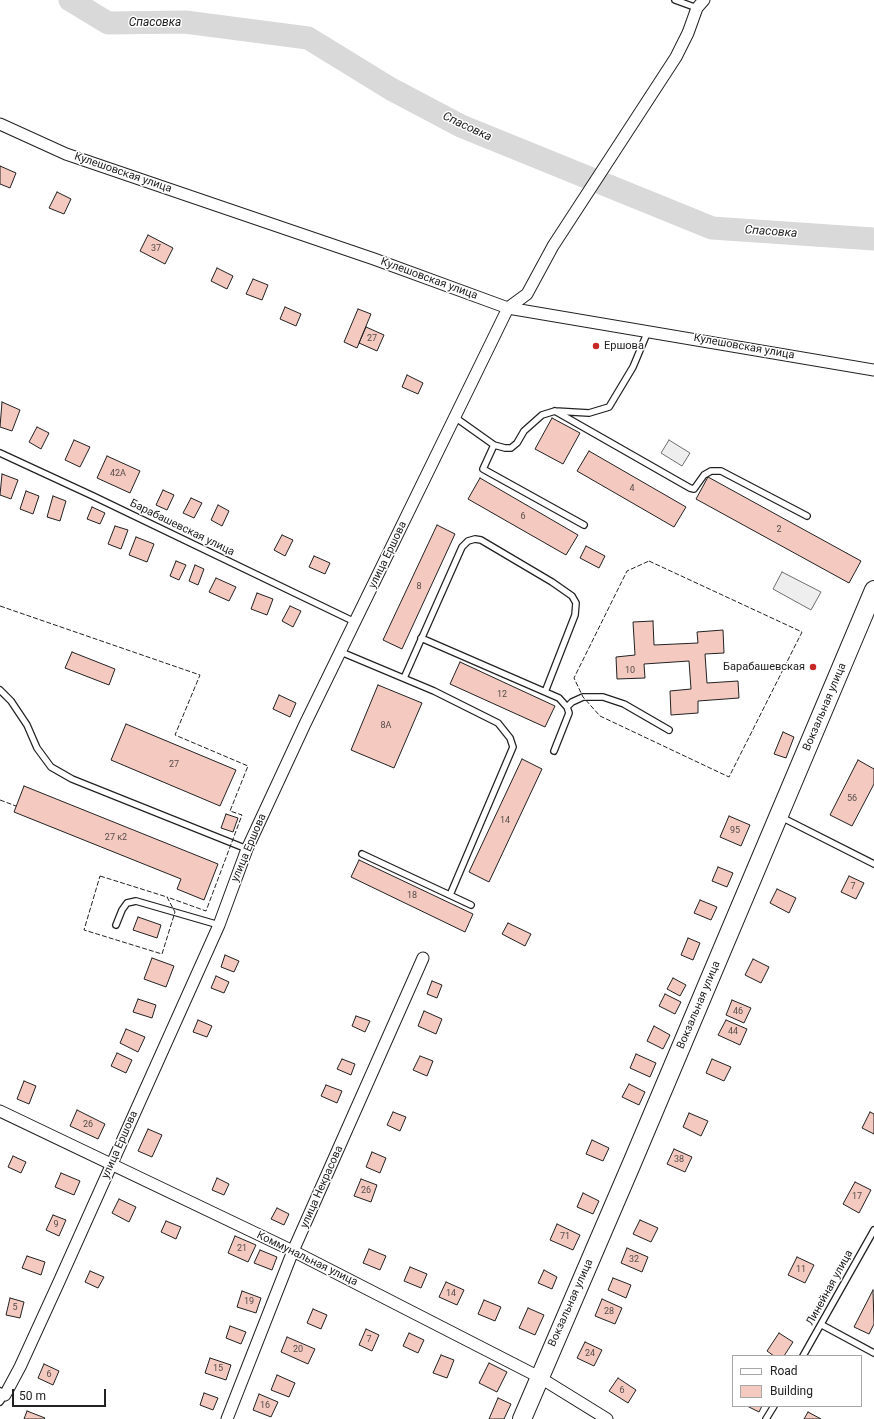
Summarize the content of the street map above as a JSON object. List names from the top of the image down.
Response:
{
  "streets": {
    "main road": ["Вокзальная улица"],
    "street": [
      "Кулешовская улица",
      "улица Ершова",
      "улица Некрасова",
      "Коммунальная улица"
    ],
    "lane": ["Барабашевская улица", "Линейная улица"]
  },
  "crossings": [
    ["Кулешовская улица", "улица Ершова"],
    ["Барабашевская улица", "улица Ершова"],
    ["улица Ершова", "Коммунальная улица"],
    ["Вокзальная улица", "Коммунальная улица"],
    ["улица Некрасова", "Коммунальная улица"]
  ],
  "water": ["Спасовка"],
  "places": ["Ершова", "Барабашевская"],
  "house_numbers": [
    "37",
    "27",
    "42А",
    "4",
    "6",
    "2",
    "8",
    "10",
    "12",
    "8А",
    "27",
    "56",
    "14",
    "95",
    "27 к2",
    "7",
    "18",
    "46",
    "44",
    "26",
    "38",
    "26",
    "17",
    "9",
    "71",
    "21",
    "32",
    "11",
    "14",
    "19",
    "5",
    "28",
    "7",
    "20",
    "24",
    "15",
    "6",
    "6",
    "16"
  ],
  "legend": ["Road", "Building"],
  "scale_bar": "50 m"
}
